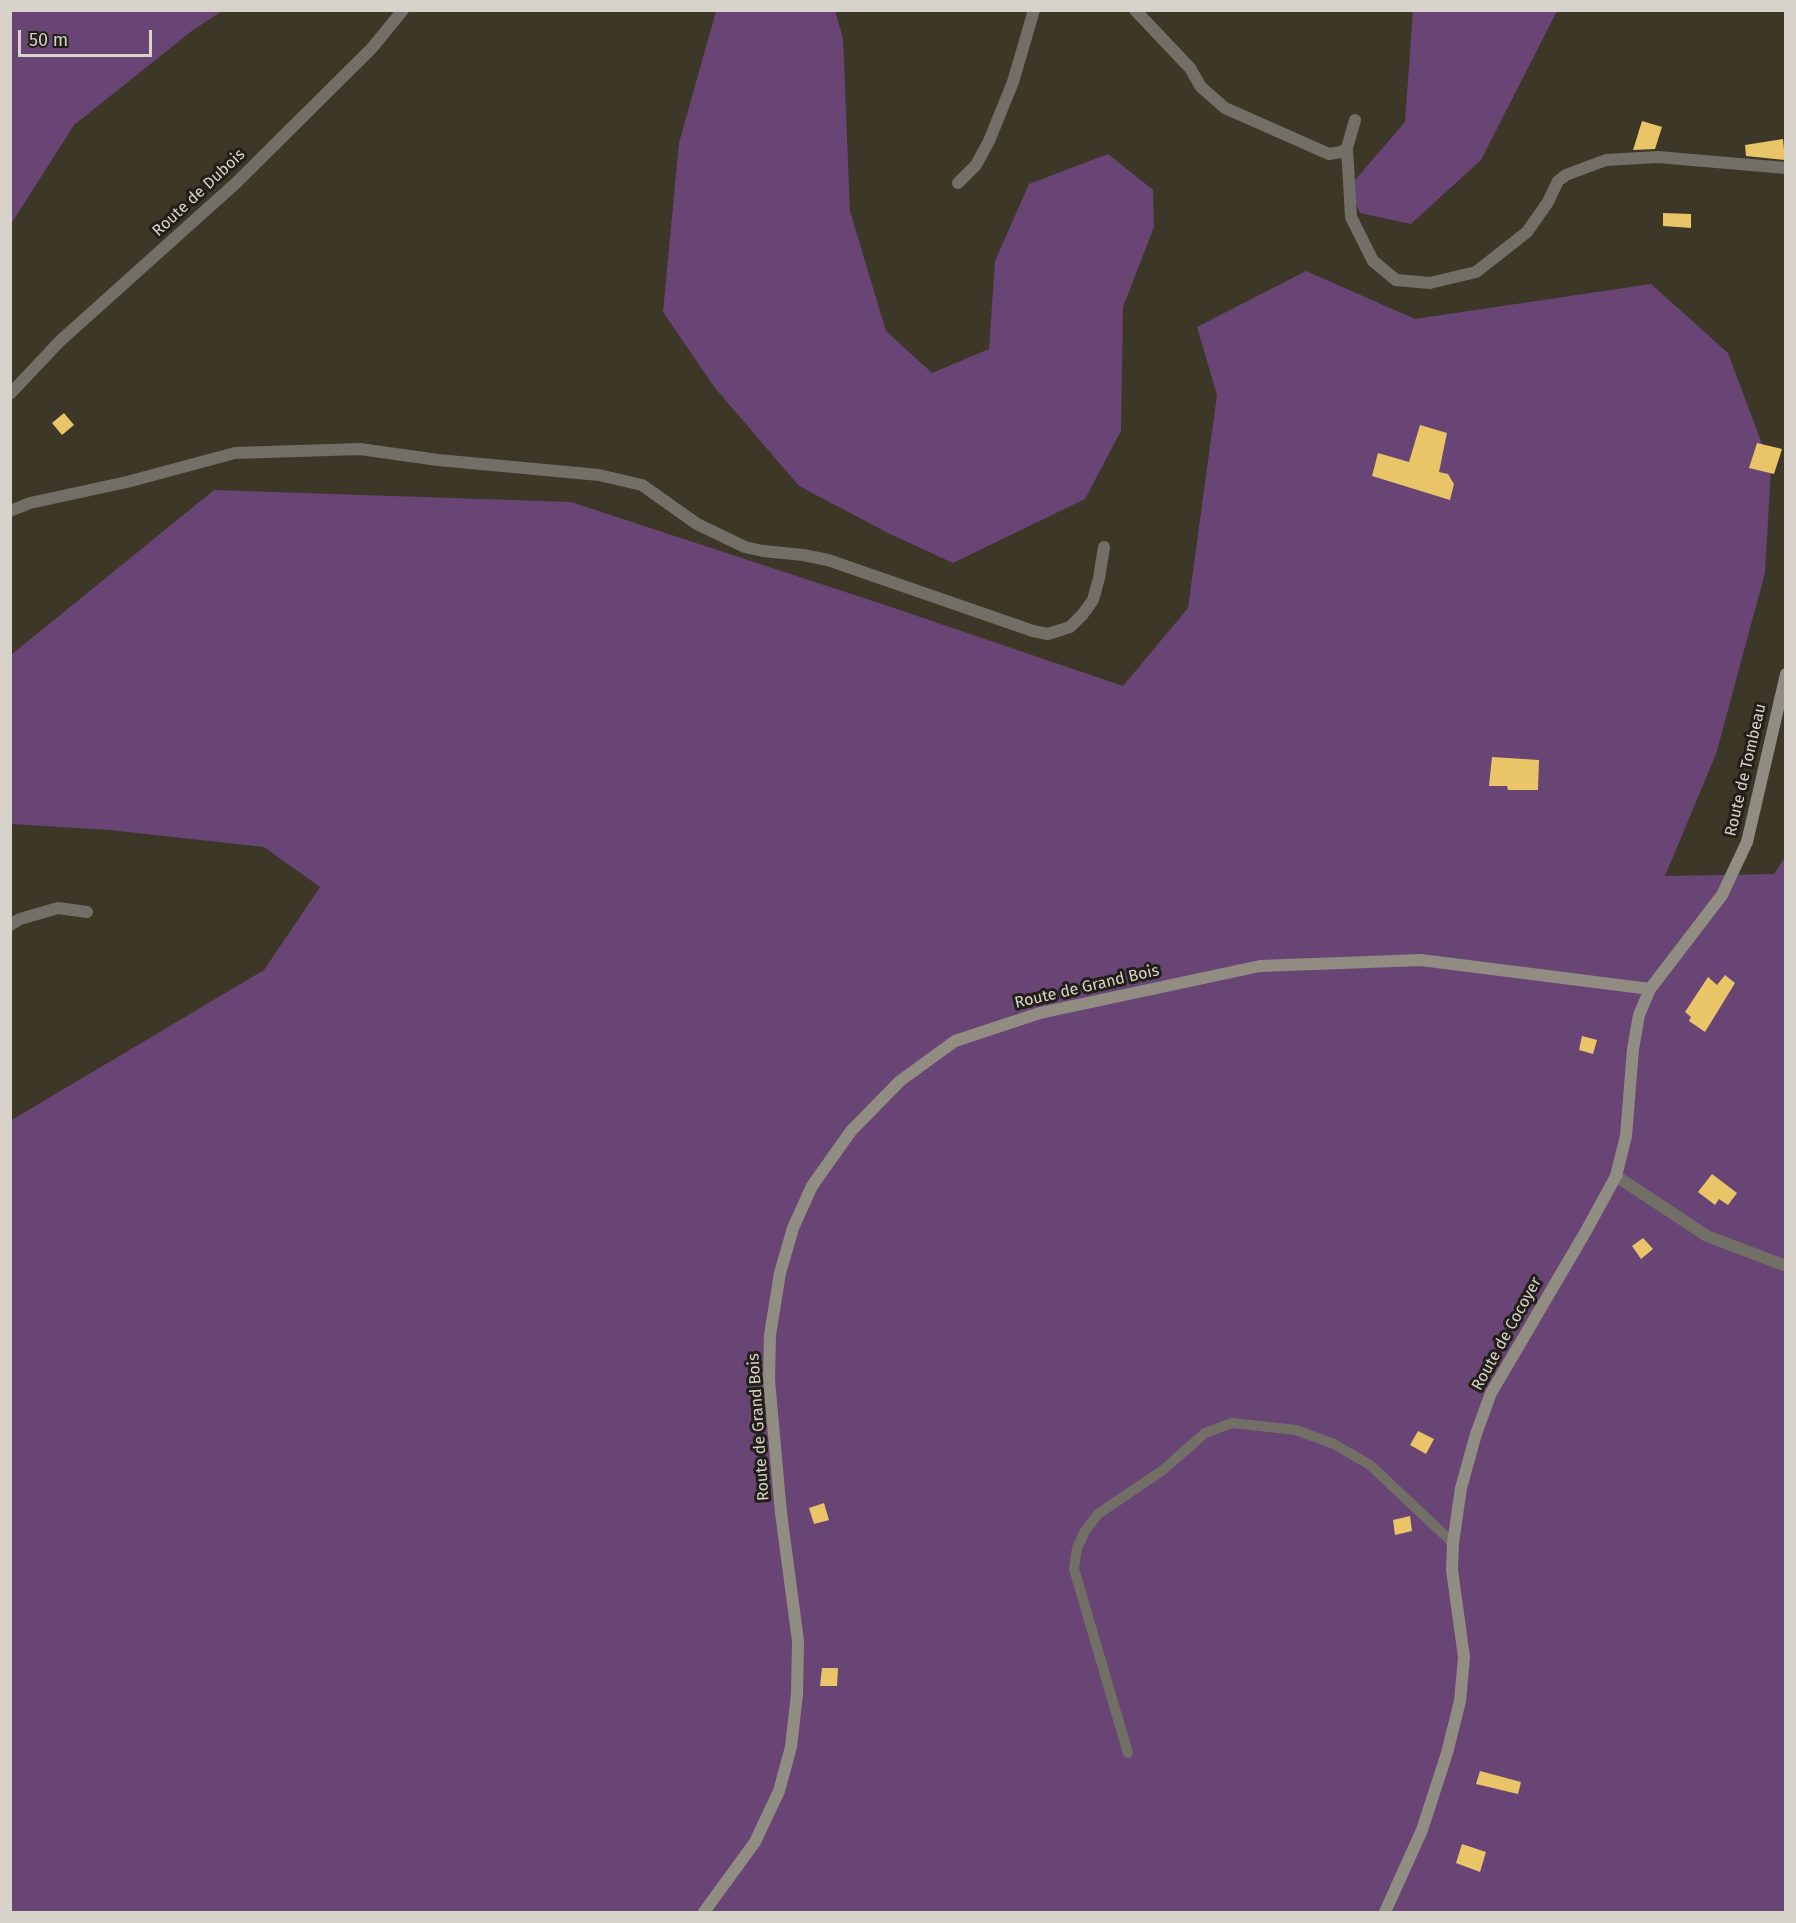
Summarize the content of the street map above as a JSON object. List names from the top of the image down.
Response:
{
  "streets": {
    "main road": ["Route de Tombeau", "Route de Grand Bois", "Route de Cocoyer"],
    "street": ["Route de Dubois"]
  },
  "crossings": [
    ["Route de Tombeau", "Route de Grand Bois"],
    ["Route de Tombeau", "Route de Cocoyer"],
    ["Route de Grand Bois", "Route de Cocoyer"]
  ],
  "scale_bar": "50 m"
}
